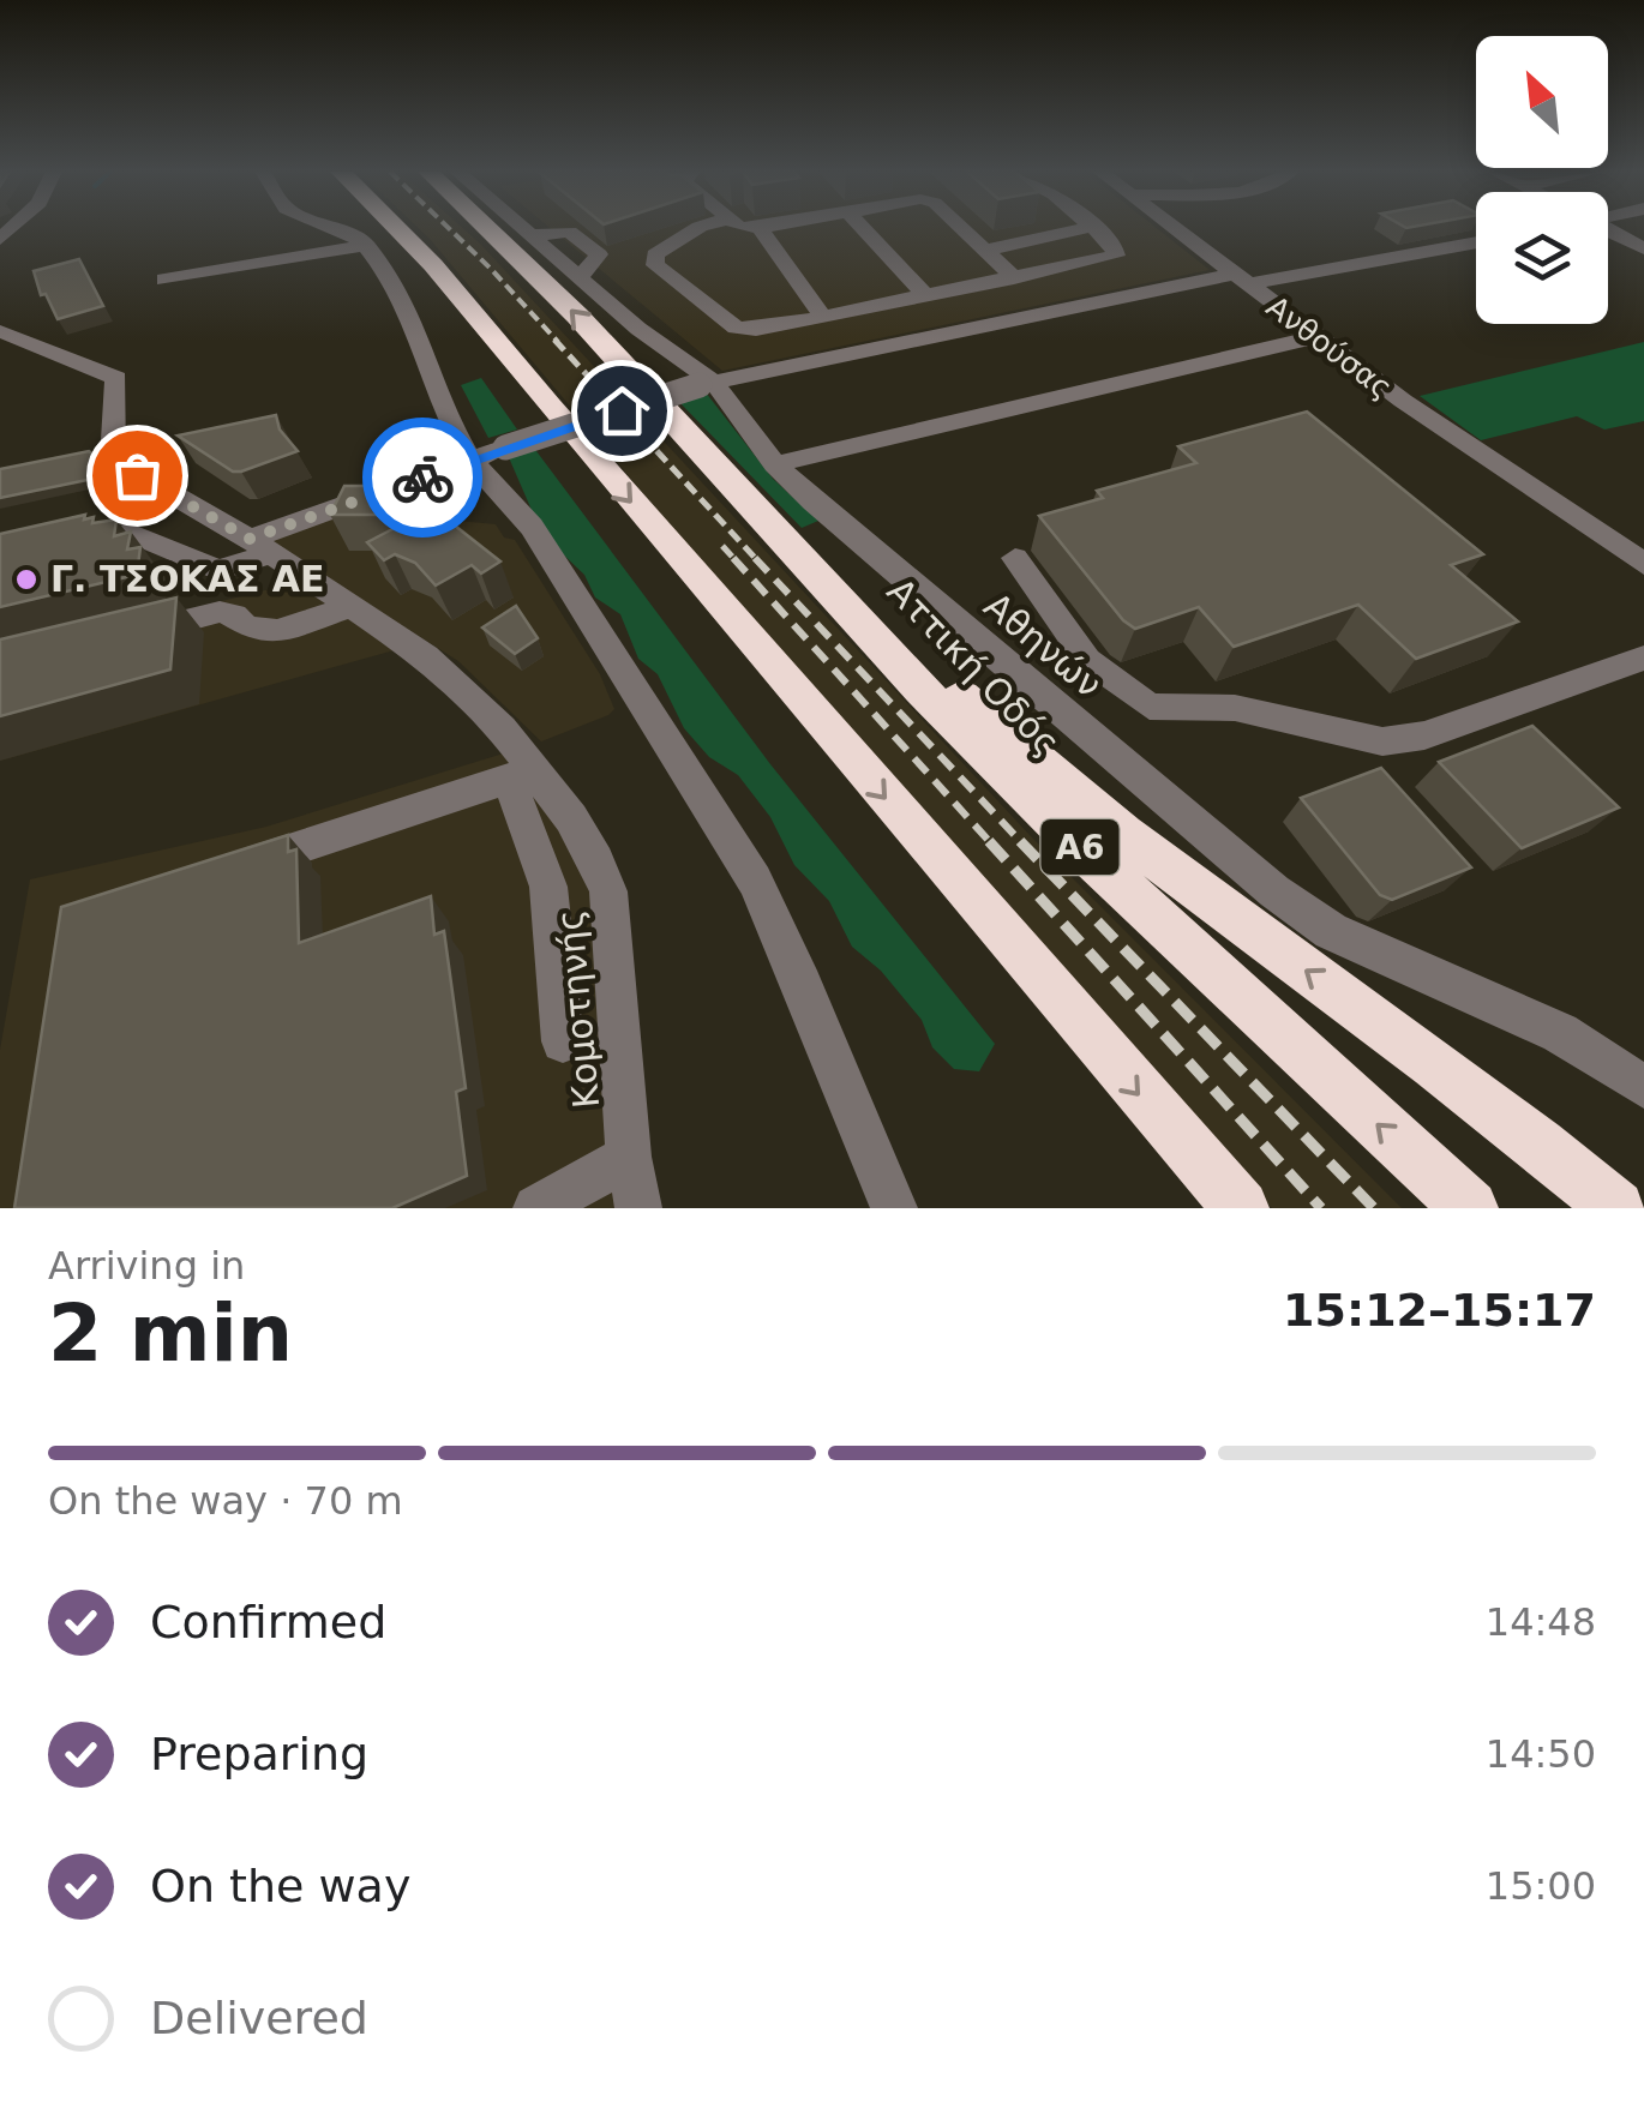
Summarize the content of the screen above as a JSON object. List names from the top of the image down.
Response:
{
  "streets": {
    "highway": ["Αττική Οδός", "Α6"],
    "street": ["Ανθούσας", "Αθηνών", "Κομοτηνής"]
  },
  "places": ["Γ. ΤΣΟΚΑΣ ΑΕ"],
  "north": "top left",
  "page": {
    "heading": ["2 min", "Arriving in", "15:12–15:17"],
    "bar": "On the way · 70 m",
    "list": [
      ["Confirmed", "14:48"],
      ["Preparing", "14:50"],
      ["On the way", "15:00"],
      "Delivered"
    ]
  }
}
